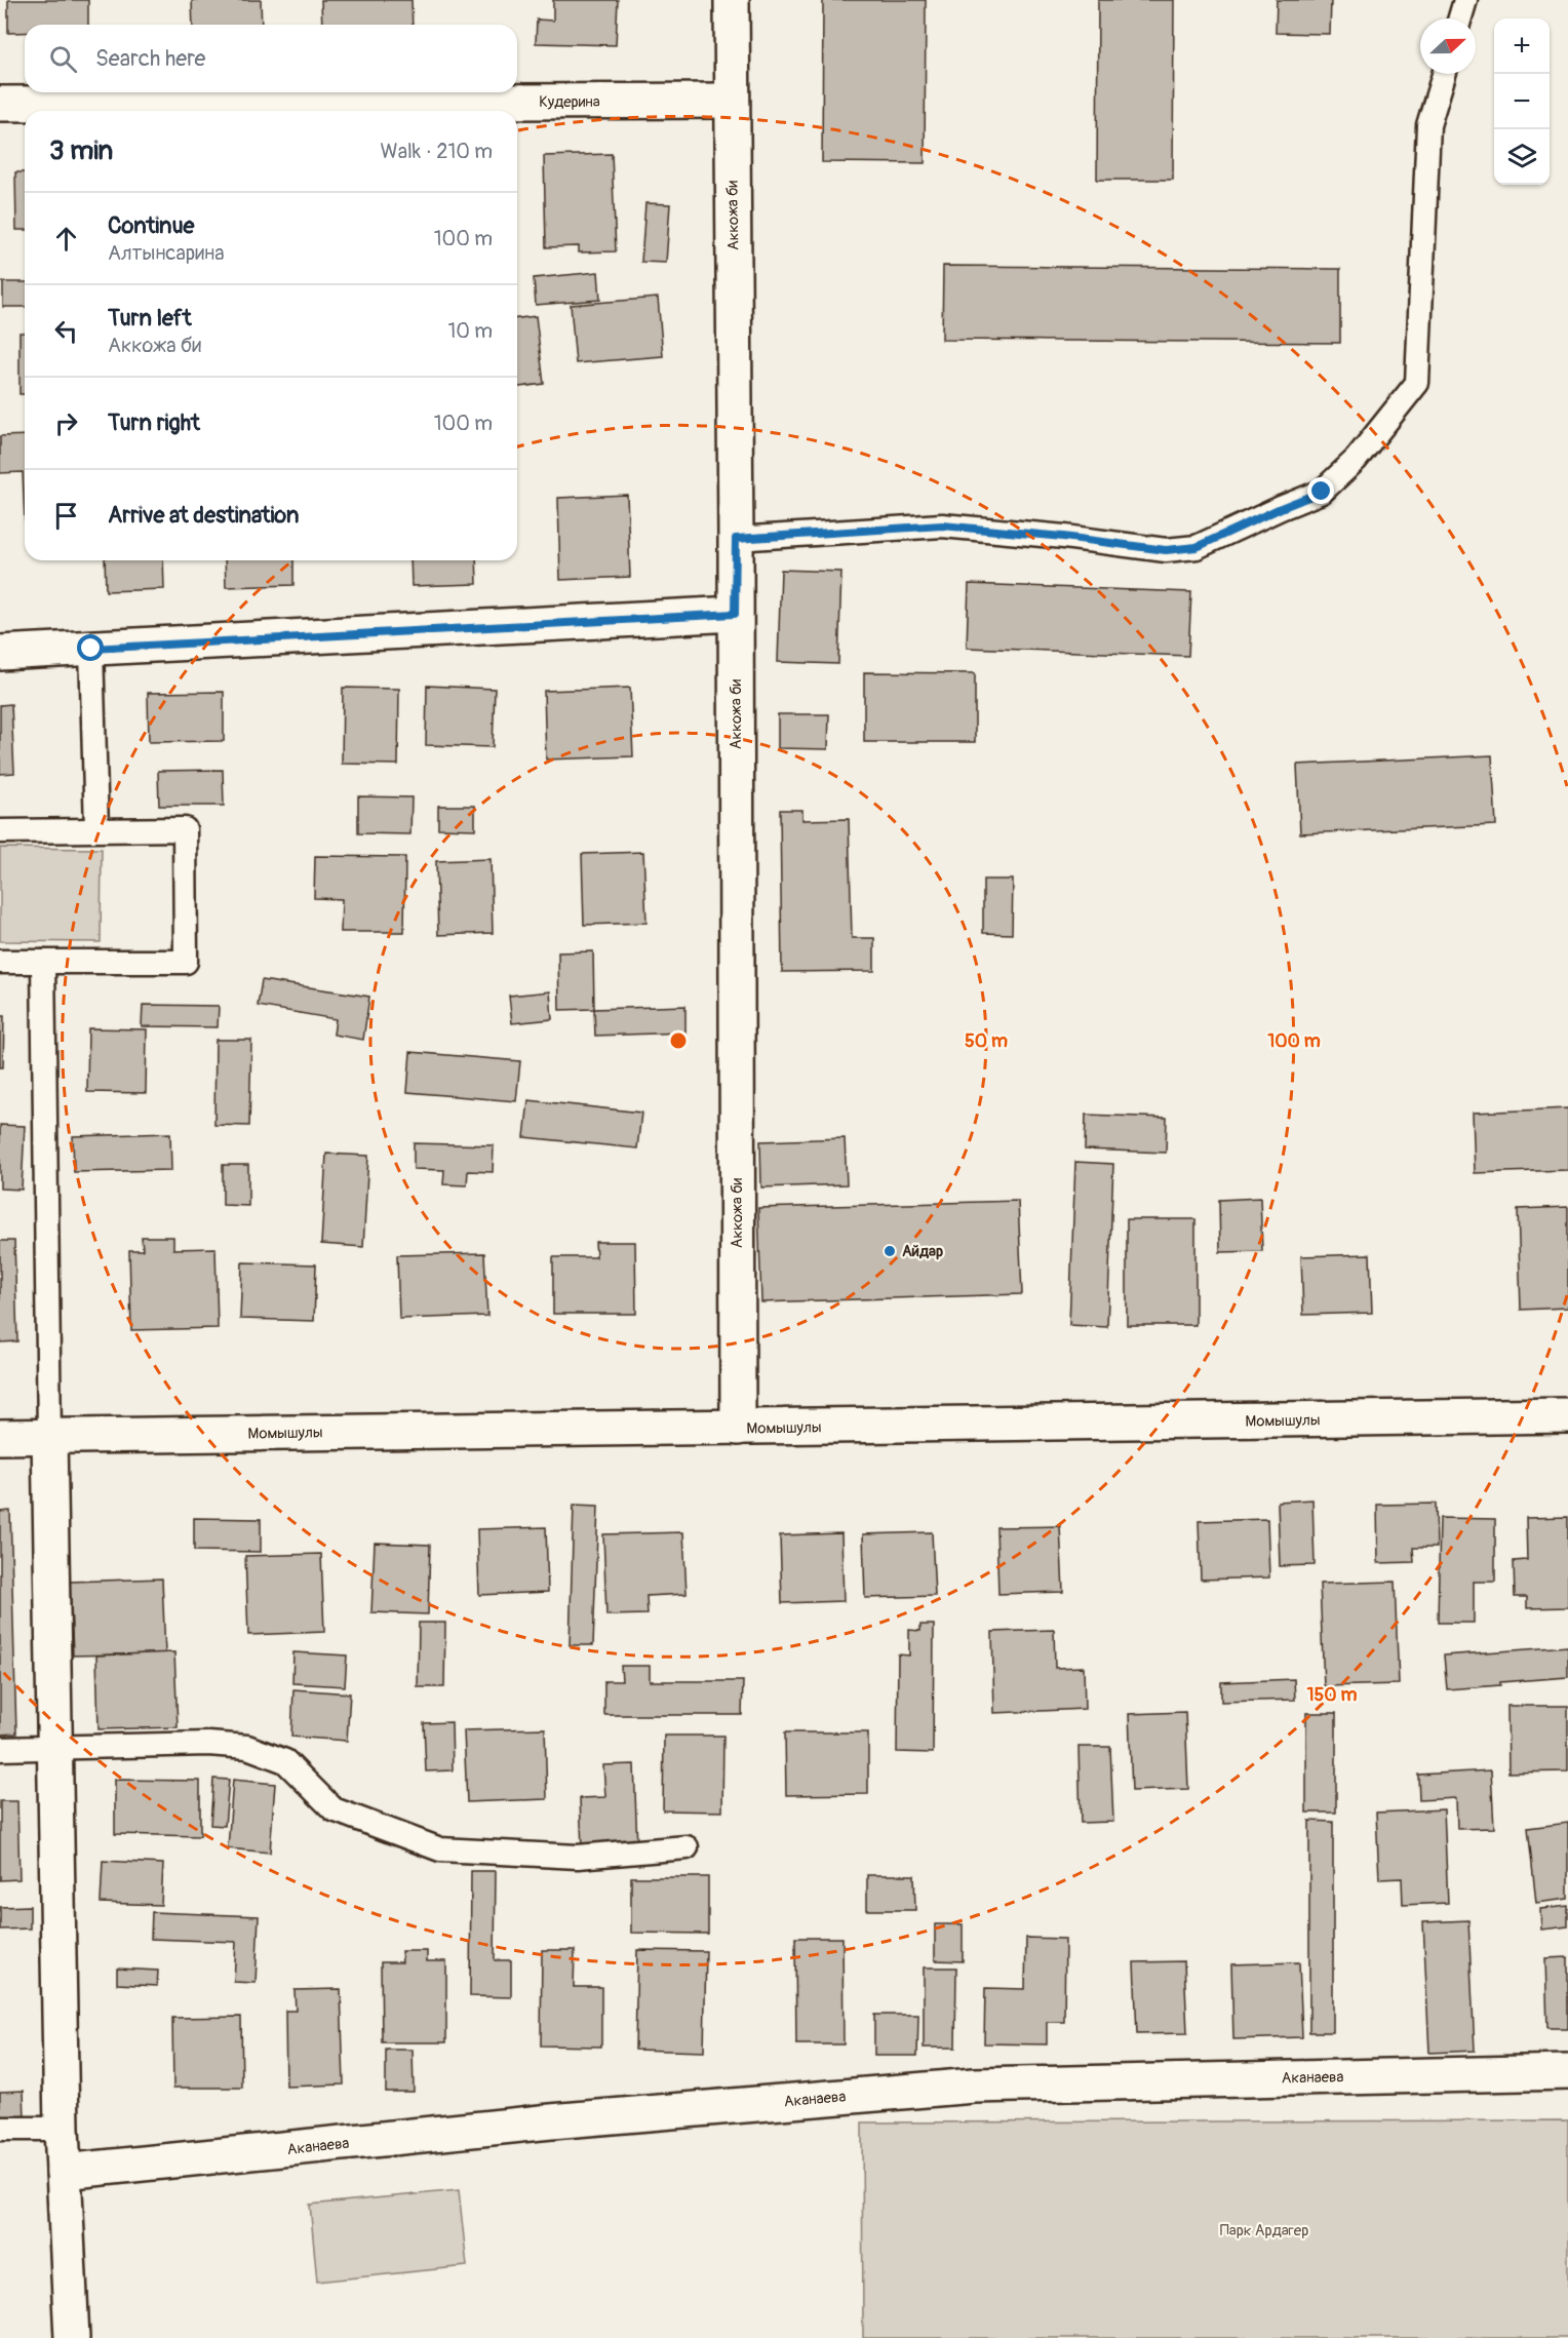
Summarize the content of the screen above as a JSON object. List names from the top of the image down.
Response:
{
  "streets": {
    "street": [
      "Кудерина",
      "Аккожа би",
      "Момышулы",
      "Аканаева"
    ]
  },
  "crossings": [
    ["Кудерина", "Аккожа би"],
    ["Аккожа би", "Момышулы"]
  ],
  "parks": ["Парк Ардагер"],
  "places": ["Айдар"],
  "north": "right",
  "page": {
    "map_buttons": ["+", "−"],
    "search": "Search here",
    "heading": ["3 min", "Walk · 210 m"],
    "list": [
      ["Continue", "Алтынсарина", "100 m"],
      ["Turn left", "Аккожа би", "10 m"],
      ["Turn right", "100 m"],
      "Arrive at destination"
    ]
  },
  "rings": ["50 m", "100 m", "150 m"]
}
